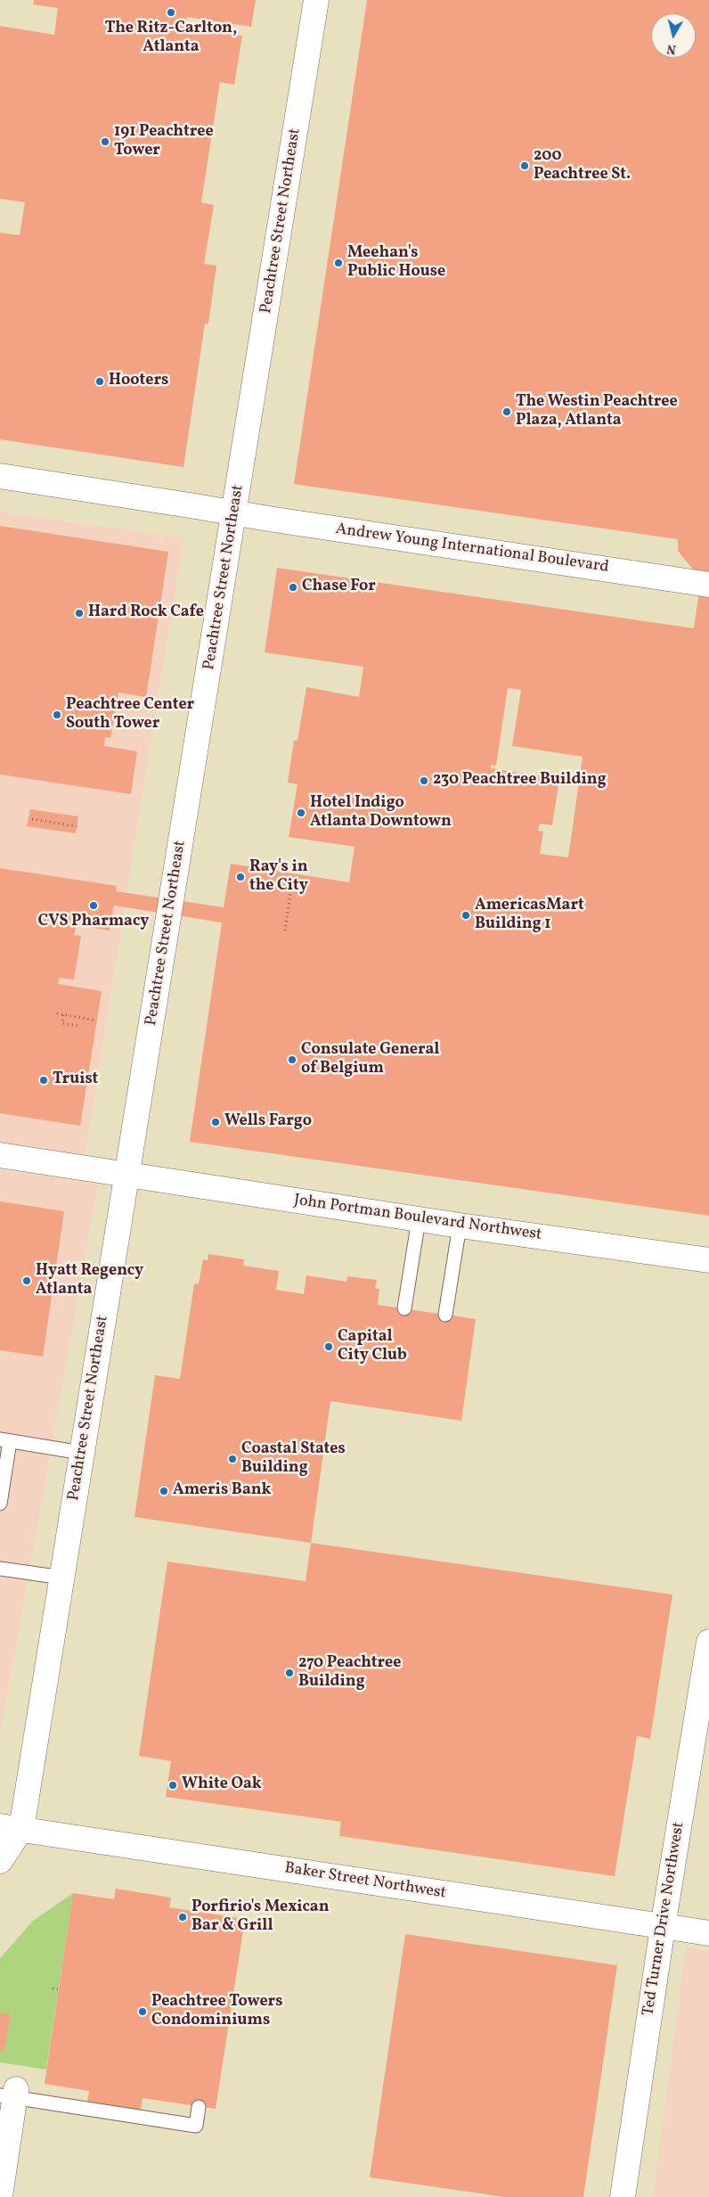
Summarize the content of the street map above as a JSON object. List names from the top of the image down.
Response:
{
  "streets": {
    "main road": [
      "Peachtree Street Northeast",
      "Andrew Young International Boulevard",
      "John Portman Boulevard Northwest",
      "Baker Street Northwest",
      "Ted Turner Drive Northwest"
    ]
  },
  "crossings": [
    ["Peachtree Street Northeast", "Andrew Young International Boulevard"],
    ["Peachtree Street Northeast", "John Portman Boulevard Northwest"],
    ["Peachtree Street Northeast", "Baker Street Northwest"],
    ["Baker Street Northwest", "Ted Turner Drive Northwest"]
  ],
  "places": [
    "The Ritz-Carlton, Atlanta",
    "191 Peachtree Tower",
    "200 Peachtree St.",
    "Meehan's Public House",
    "Hooters",
    "The Westin Peachtree Plaza, Atlanta",
    "Chase For",
    "Hard Rock Cafe",
    "Peachtree Center South Tower",
    "230 Peachtree Building",
    "Hotel Indigo Atlanta Downtown",
    "Ray's in the City",
    "CVS Pharmacy",
    "AmericasMart Building 1",
    "Consulate General of Belgium",
    "Truist",
    "Wells Fargo",
    "Hyatt Regency Atlanta",
    "Capital City Club",
    "Coastal States Building",
    "Ameris Bank",
    "270 Peachtree Building",
    "White Oak",
    "Porfirio's Mexican Bar & Grill",
    "Peachtree Towers Condominiums"
  ],
  "north": "bottom"
}
